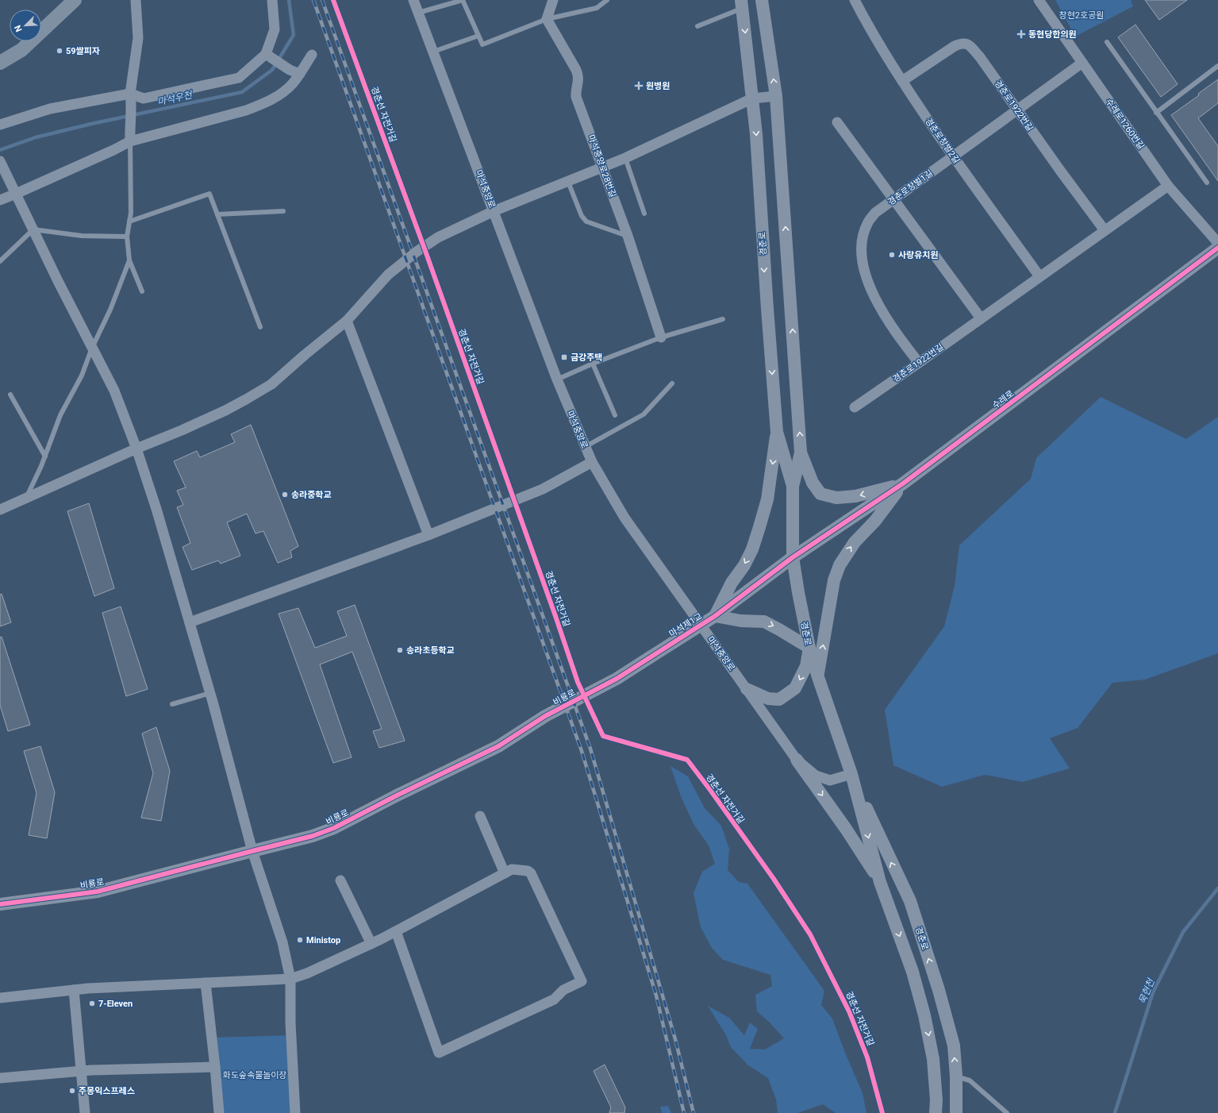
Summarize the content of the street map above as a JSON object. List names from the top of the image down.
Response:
{
  "streets": {
    "street": [
      "경춘로1922번길",
      "수레로1260번길",
      "경춘로창벌2길",
      "마석중앙로28번길",
      "경춘로창벌1길",
      "마석중앙로",
      "경춘로",
      "수레로",
      "마석제1교",
      "비룡로"
    ],
    "cycle path": ["경춘선 자전거길"]
  },
  "crossings": [
    ["경춘로1922번길", "수레로1260번길"],
    ["경춘로1922번길", "경춘로창벌2길"],
    ["경춘로1922번길", "경춘로창벌1길"],
    ["수레로1260번길", "경춘로창벌1길"],
    ["경춘로창벌2길", "경춘로창벌1길"],
    ["마석중앙로", "경춘로"],
    ["경춘로", "수레로"],
    ["경춘로", "마석제1교"],
    ["수레로", "마석제1교"],
    ["마석제1교", "비룡로"]
  ],
  "water": ["마석우천", "묵현천"],
  "parks": ["창현2호공원", "화도숲속물놀이장"],
  "places": {
    "health": ["동현당한의원", "원병원"],
    "other": [
      "59쌀피자",
      "사랑유치원",
      "송라중학교",
      "송라초등학교",
      "Ministop",
      "7-Eleven",
      "주몽익스프레스"
    ],
    "transit": ["금강주택"]
  },
  "north": "bottom left"
}
